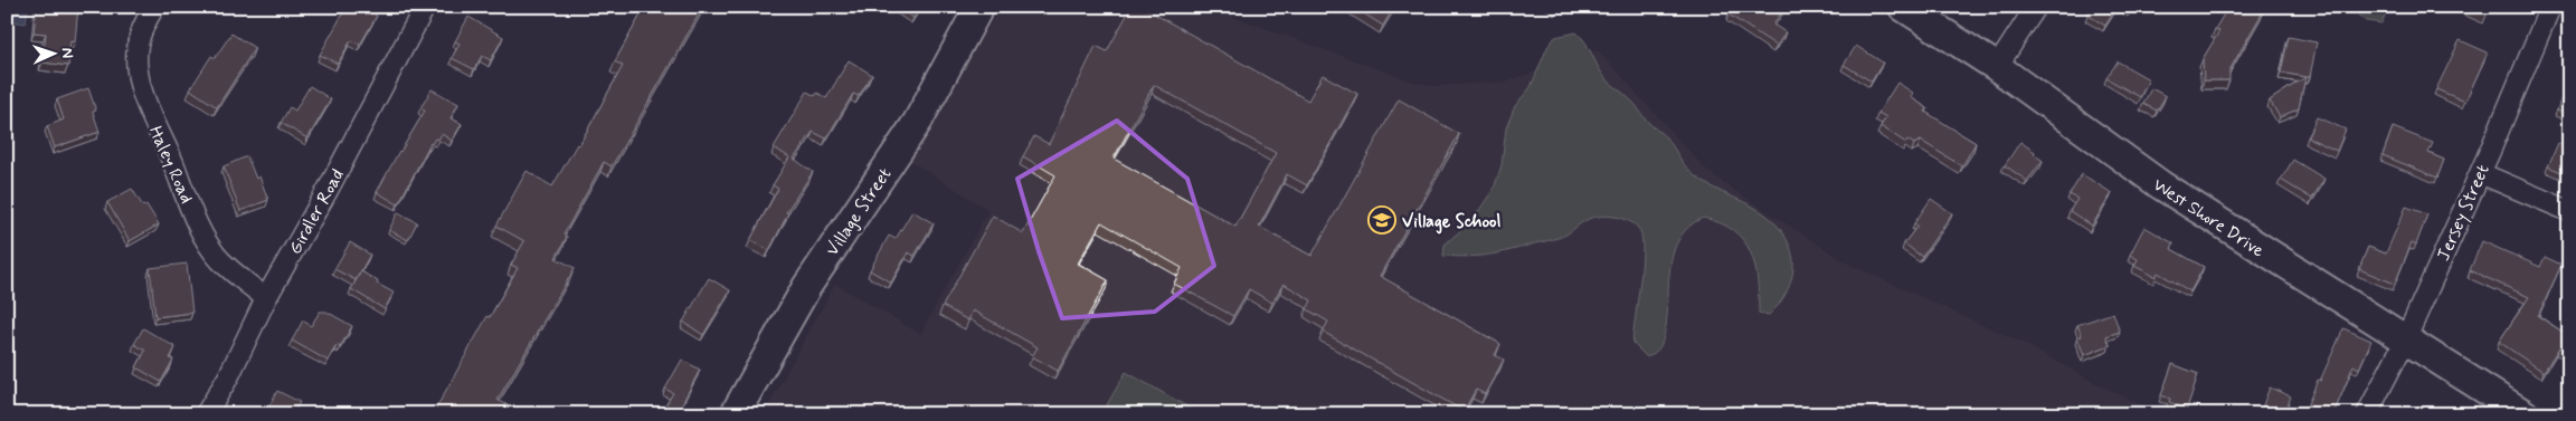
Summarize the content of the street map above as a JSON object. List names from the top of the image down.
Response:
{
  "streets": {
    "main road": ["Village Street", "West Shore Drive"],
    "street": ["Haley Road", "Girdler Road", "Jersey Street"]
  },
  "crossings": [
    ["Haley Road", "Girdler Road"],
    ["Jersey Street", "West Shore Drive"]
  ],
  "places": {
    "school or university": ["Village School"]
  },
  "north": "right"
}
